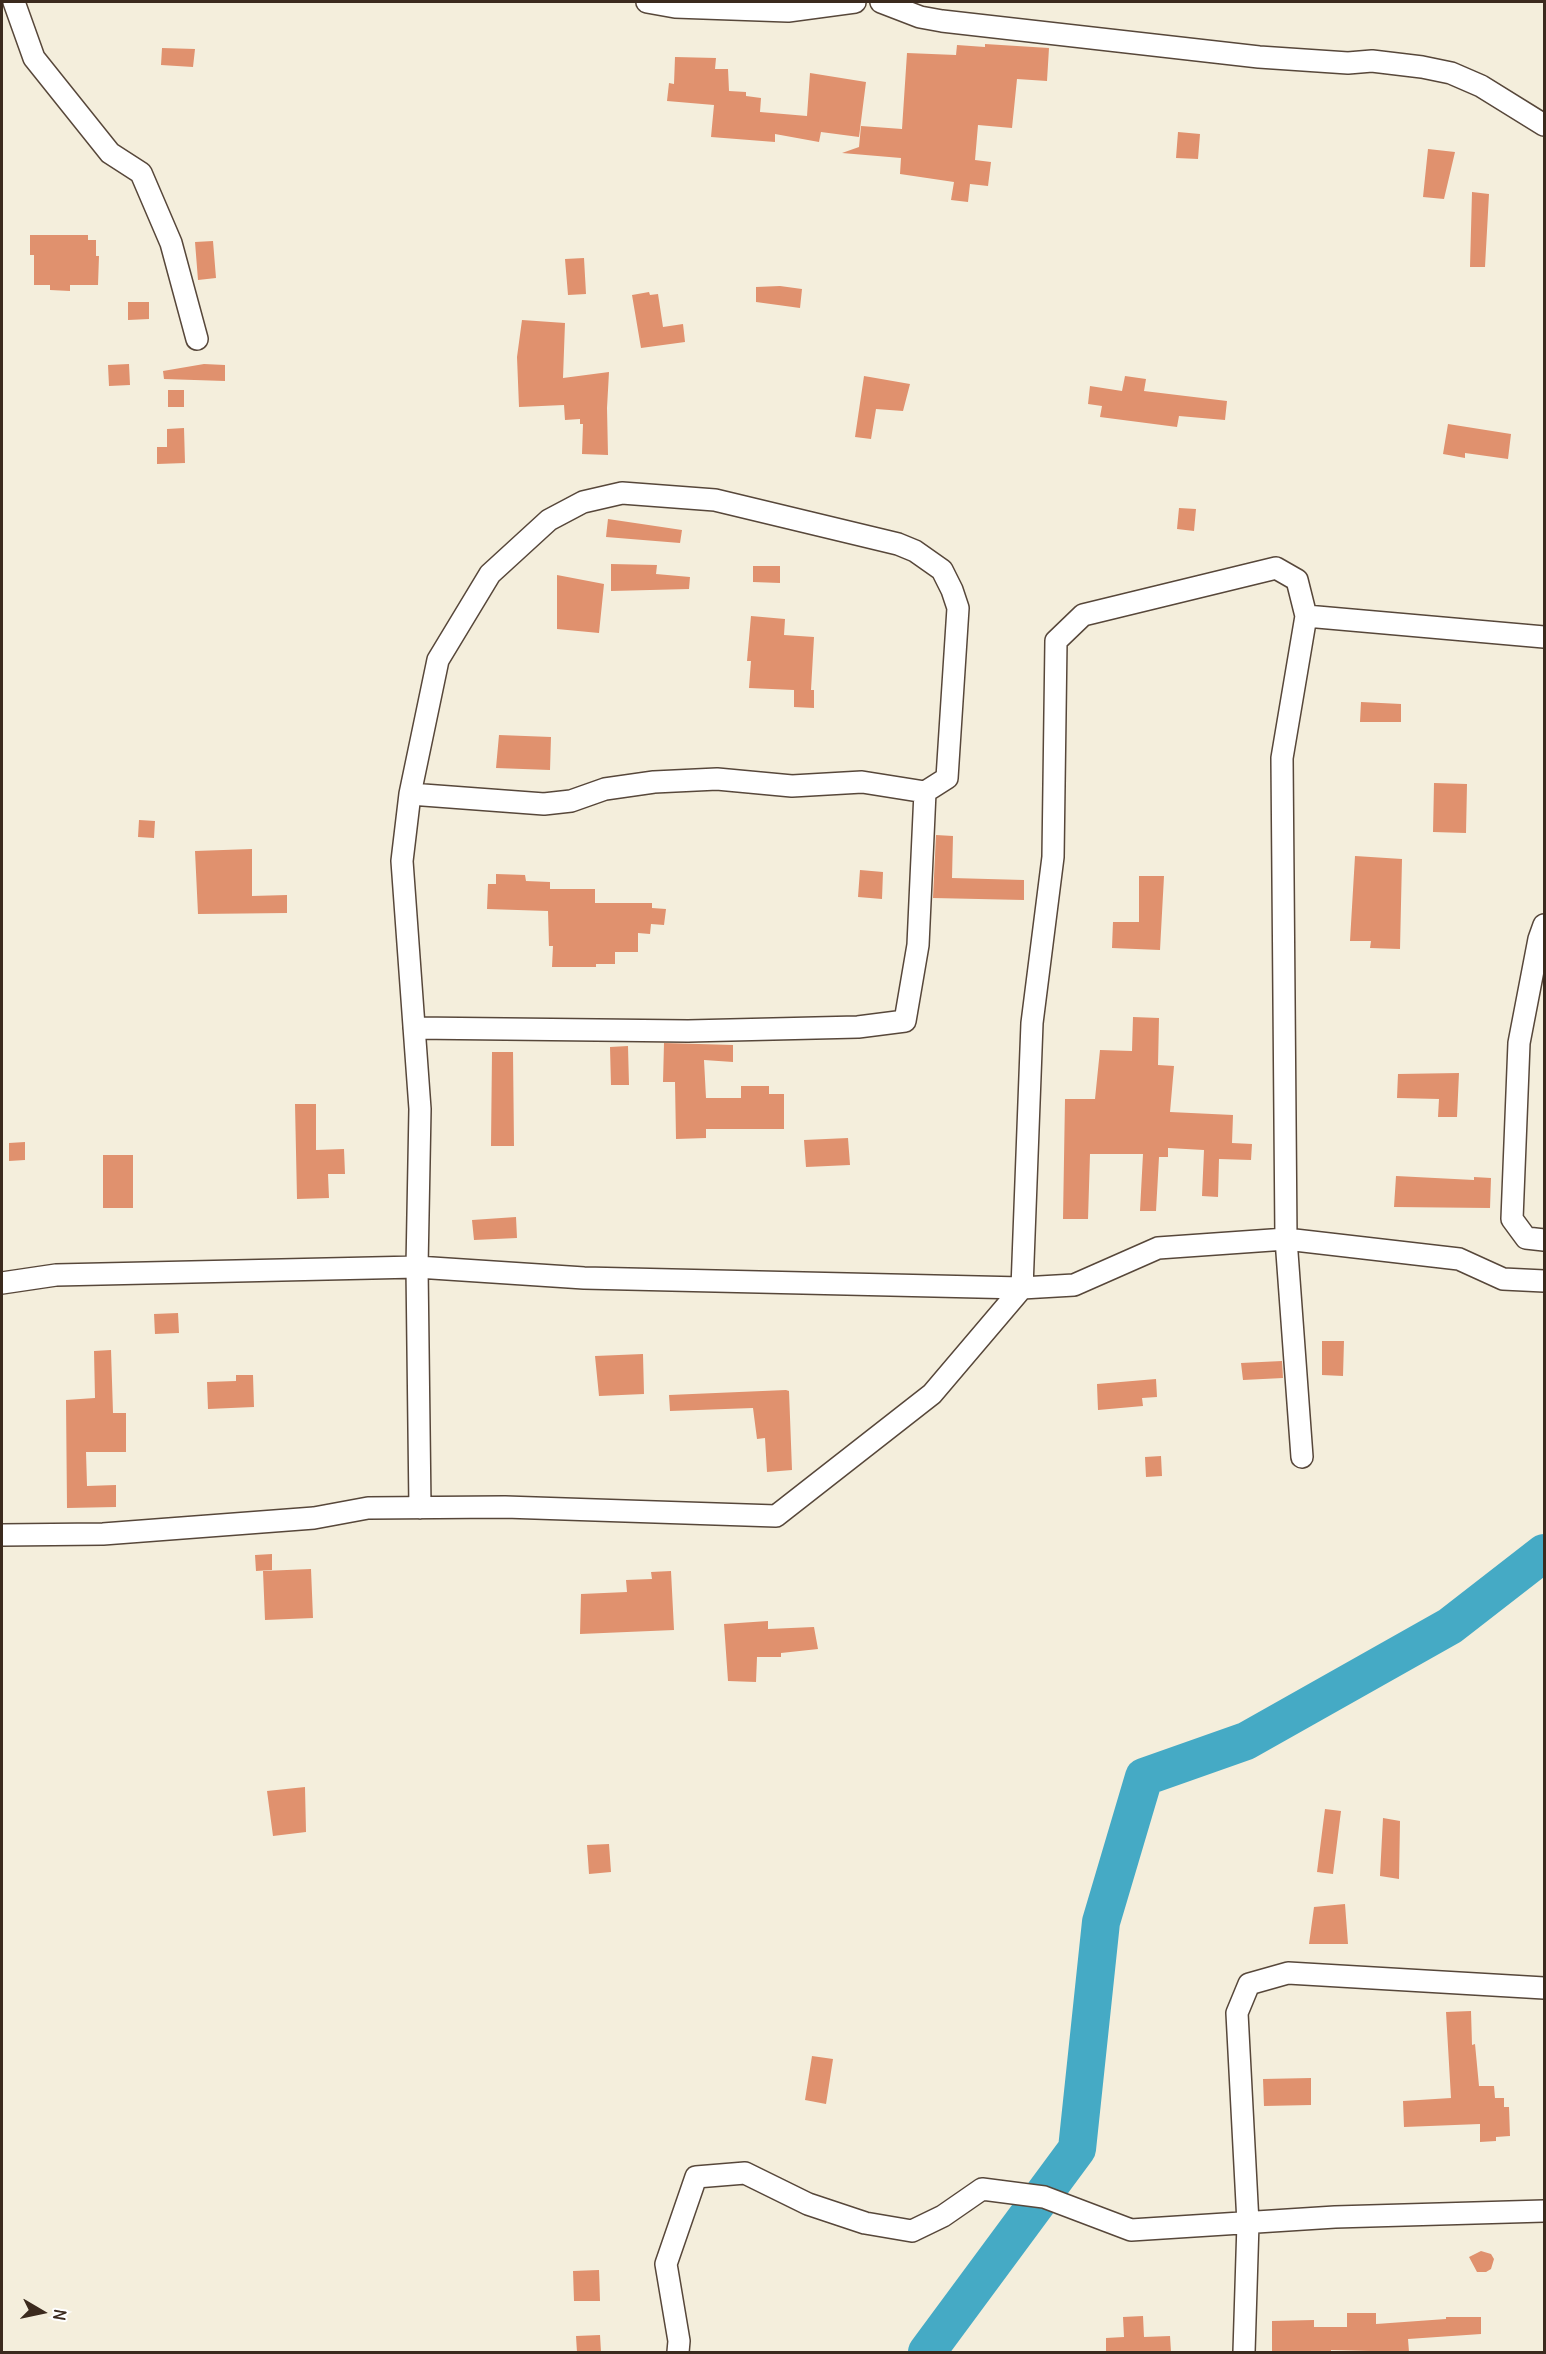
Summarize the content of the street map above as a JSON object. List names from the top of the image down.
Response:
{
  "north": "right"
}
